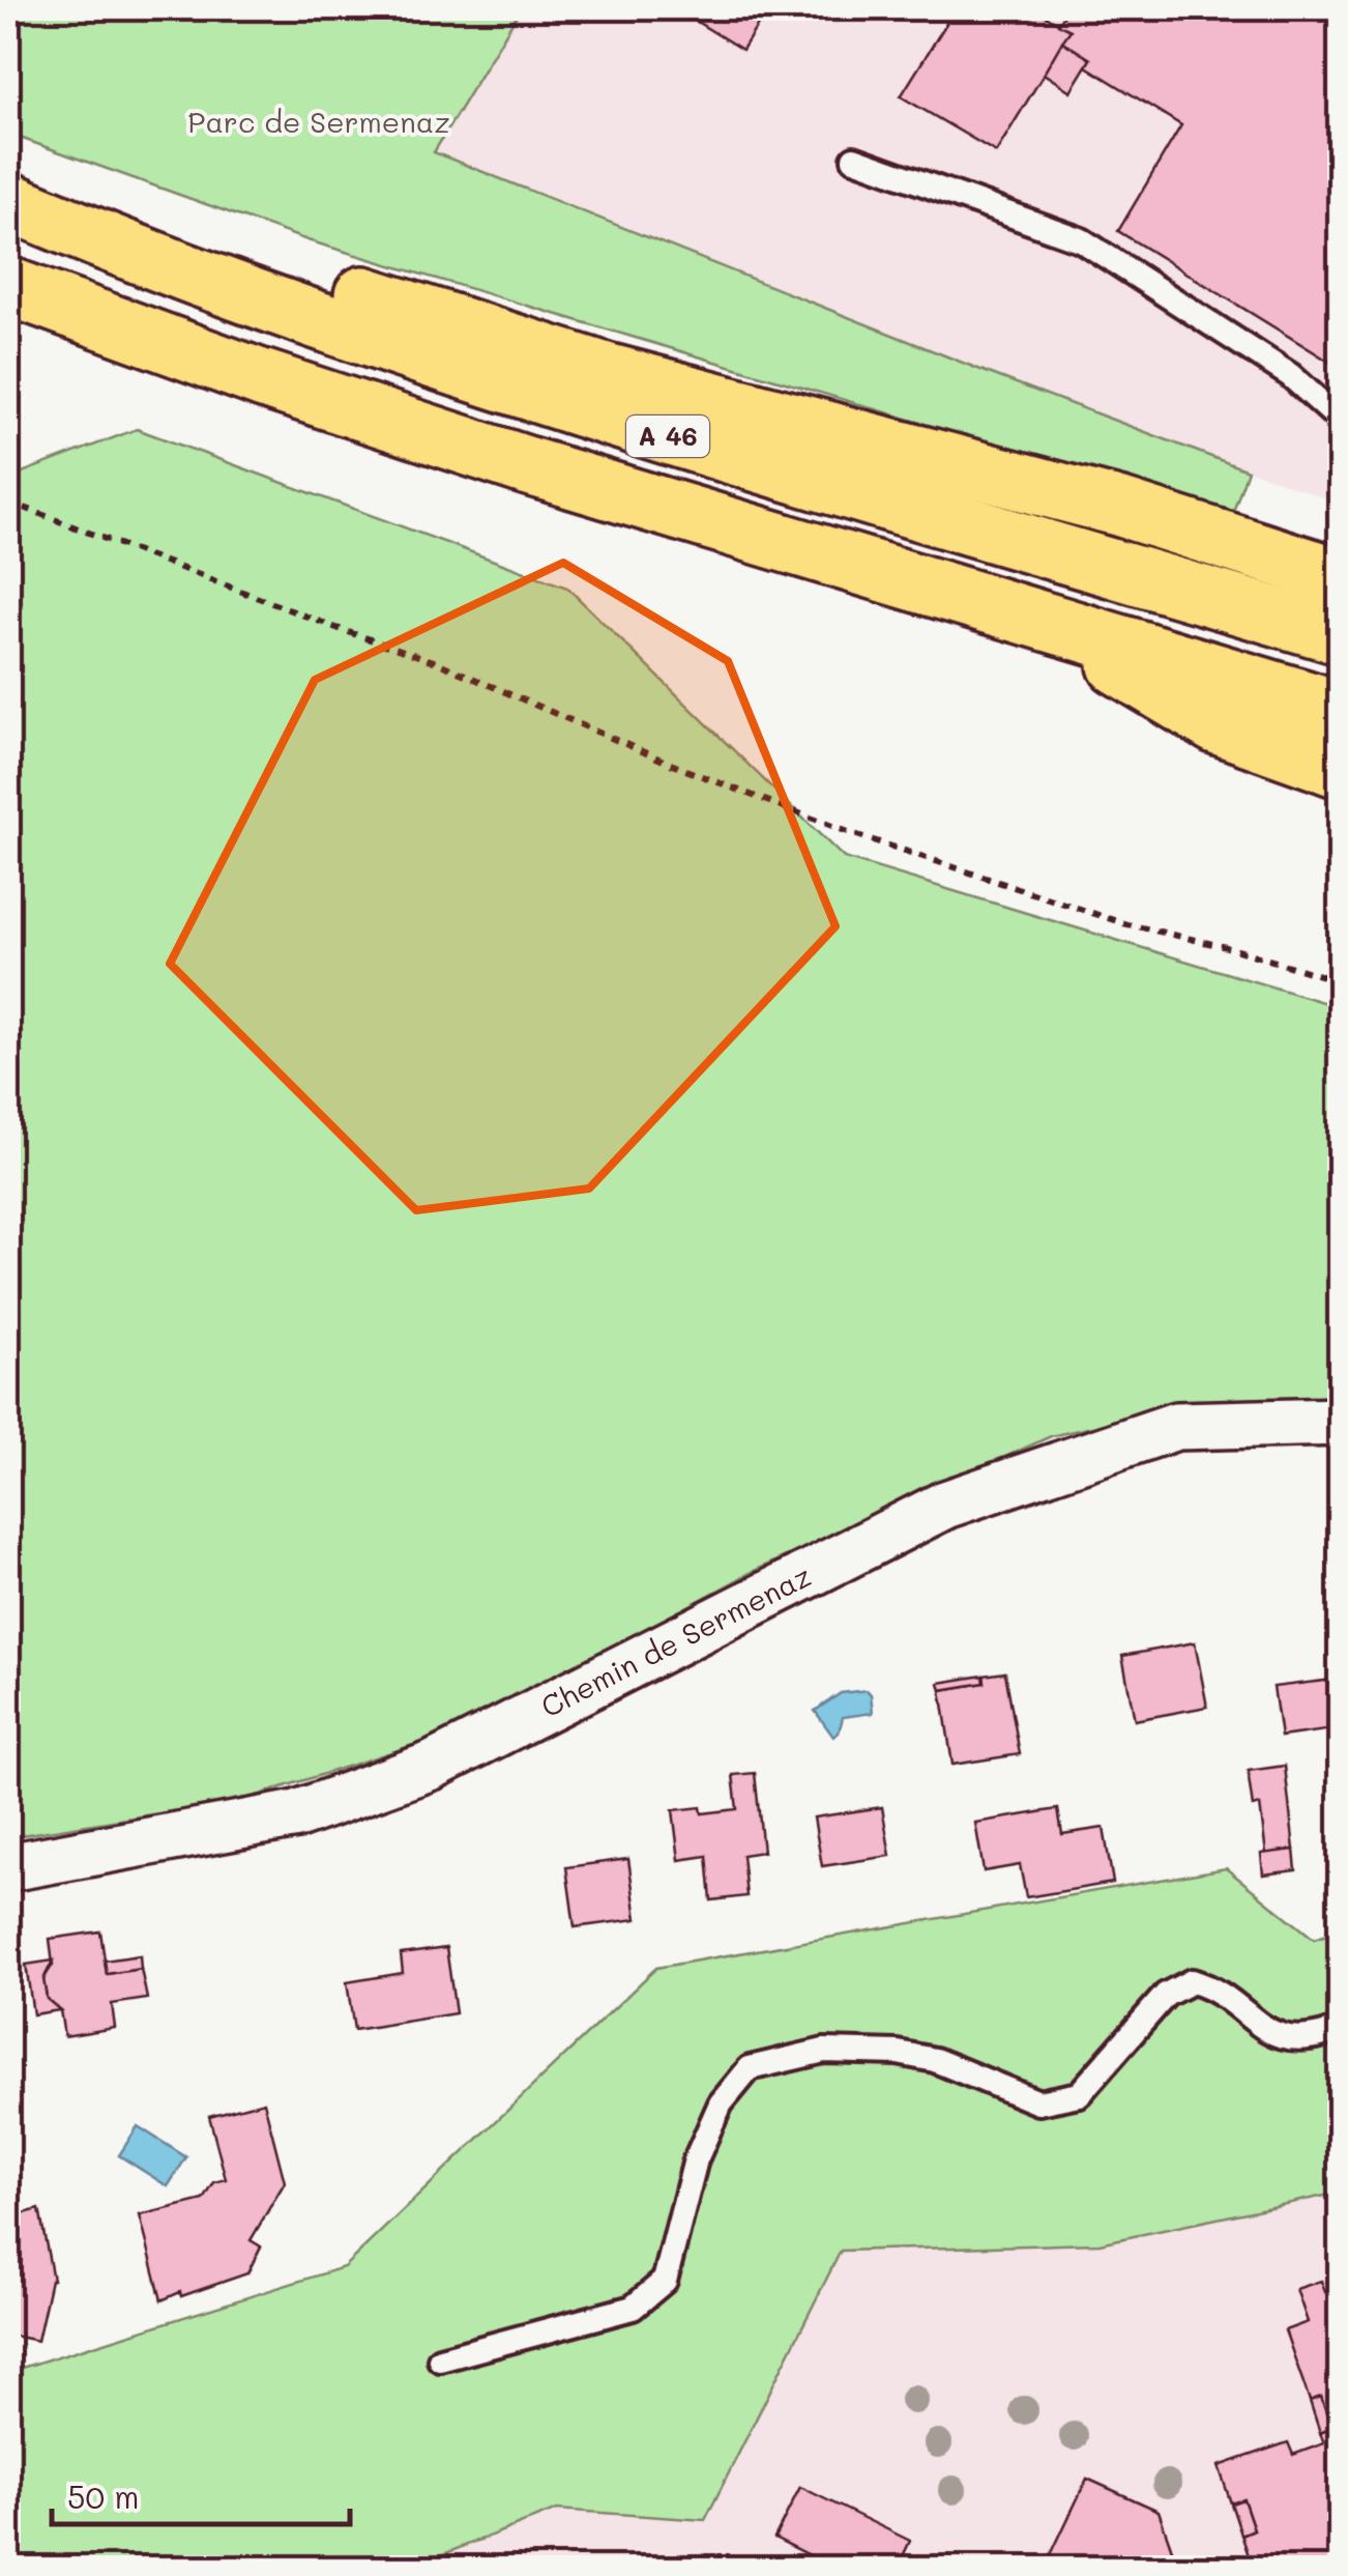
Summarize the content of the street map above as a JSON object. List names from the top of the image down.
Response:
{
  "streets": {
    "highway": ["A 46"],
    "street": ["Chemin de Sermenaz"]
  },
  "parks": ["Parc de Sermenaz"],
  "scale_bar": "50 m"
}
